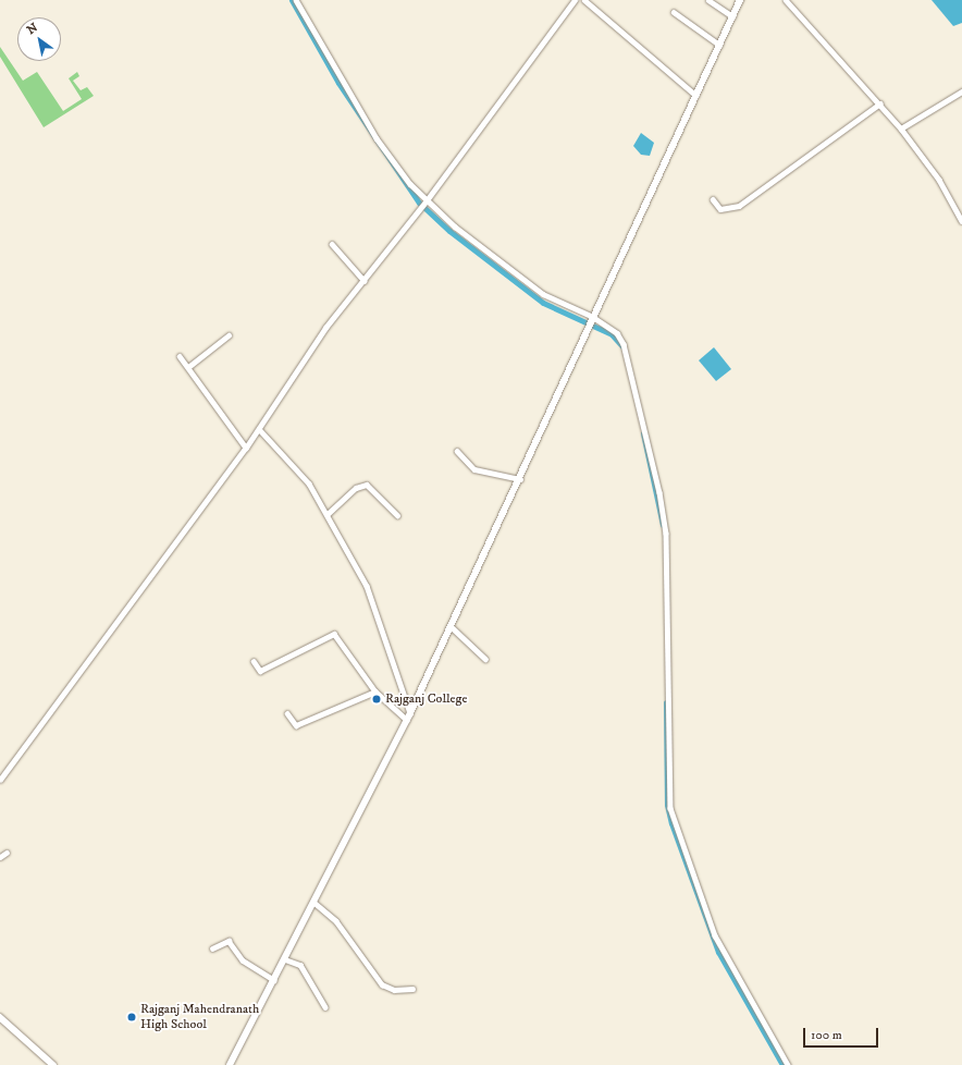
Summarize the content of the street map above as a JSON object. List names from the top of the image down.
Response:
{
  "places": ["Rajganj College", "Rajganj Mahendranath High School"],
  "scale_bar": "100 m",
  "north": "top left"
}
